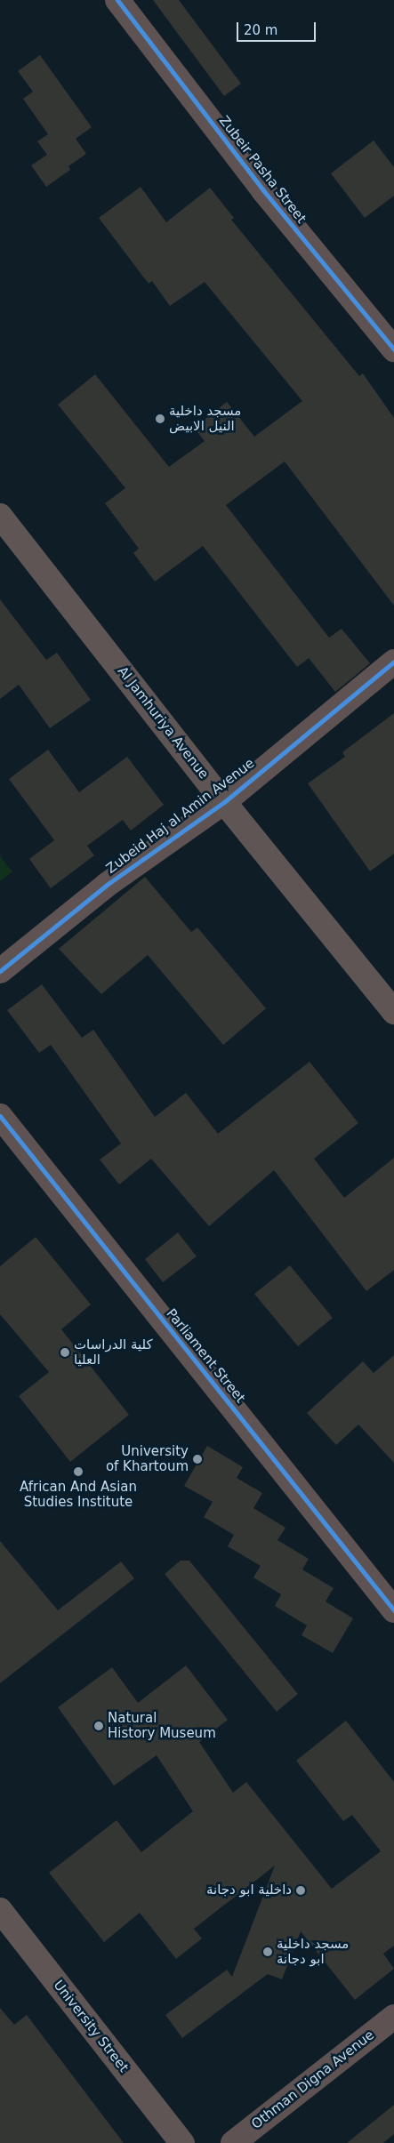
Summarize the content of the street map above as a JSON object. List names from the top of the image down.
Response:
{
  "streets": {
    "main road": ["Al Jamhuriya Avenue", "University Street"],
    "street": [
      "Zubeir Pasha Street",
      "Zubeid Haj al Amin Avenue",
      "Parliament Street",
      "Othman Digna Avenue"
    ]
  },
  "crossings": [
    ["Al Jamhuriya Avenue", "Zubeid Haj al Amin Avenue"]
  ],
  "places": [
    "مسجد داخلية النيل الابيض",
    "كلية الدراسات العليا",
    "University of Khartoum",
    "African And Asian Studies Institute",
    "Natural History Museum",
    "داخلية ابو دجانة",
    "مسجد داخلية ابو دجانة"
  ],
  "scale_bar": "20 m"
}
